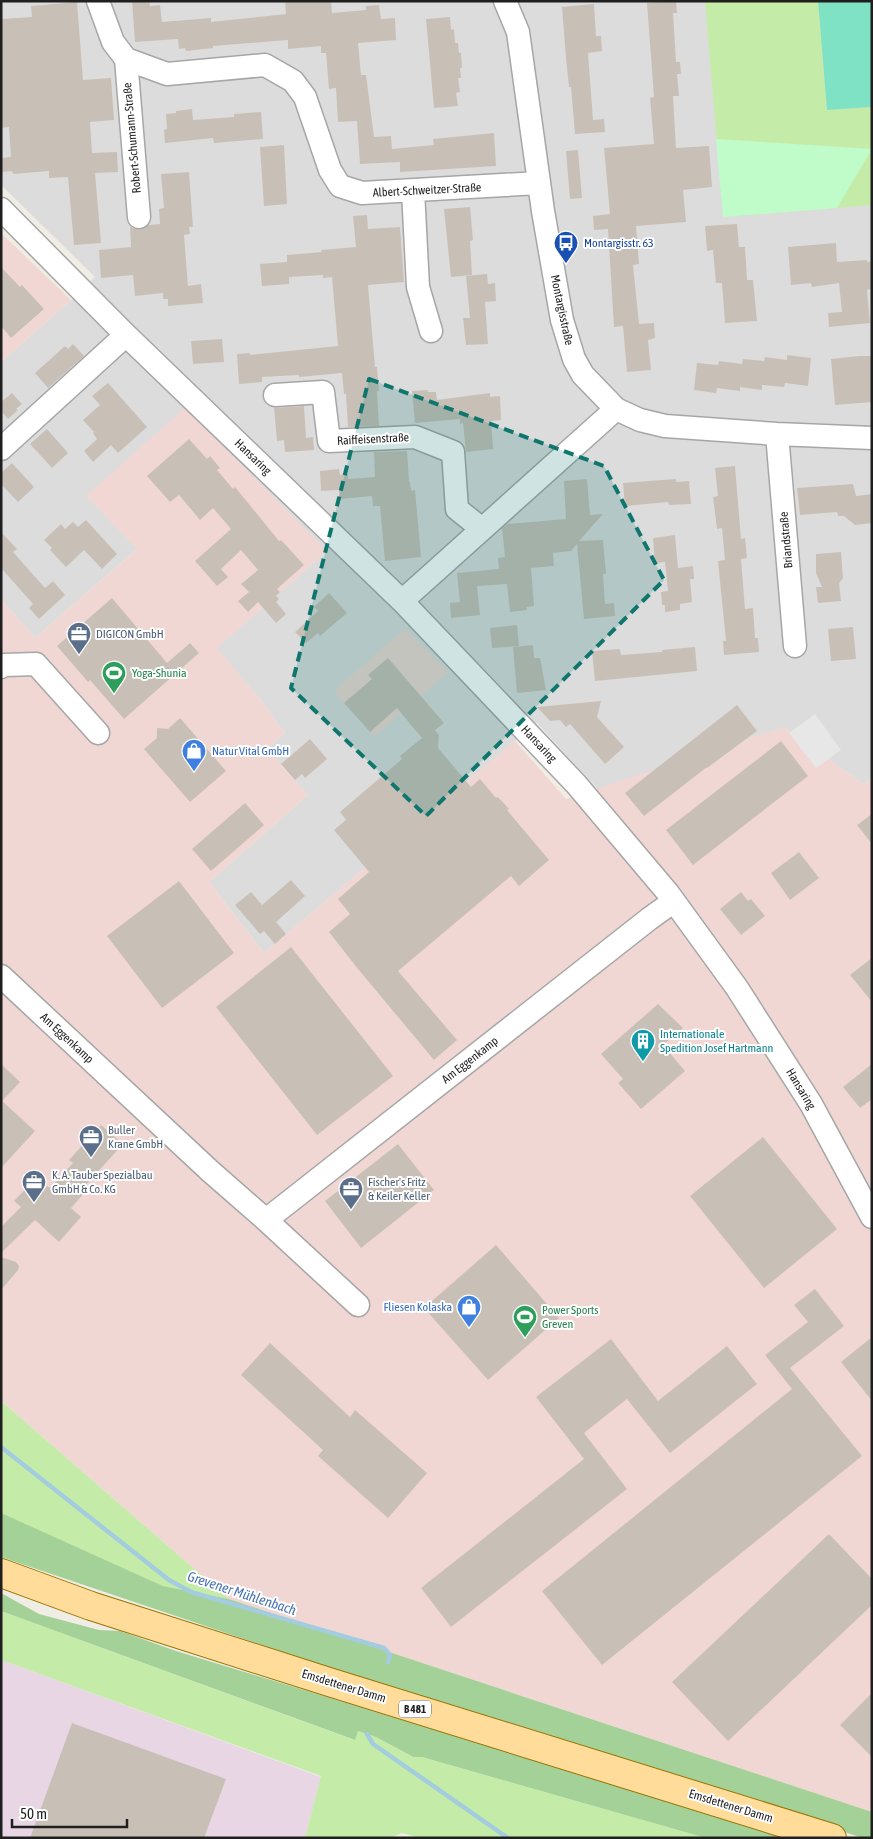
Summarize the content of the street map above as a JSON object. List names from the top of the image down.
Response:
{
  "streets": {
    "main road": ["Emsdettener Damm", "B 481"],
    "street": [
      "Robert-Schumann-Straße",
      "Albert-Schweitzer-Straße",
      "Montargisstraße",
      "Raiffeisenstraße",
      "Hansaring",
      "Briandstraße",
      "Am Eggenkamp"
    ]
  },
  "crossings": [
    ["Robert-Schumann-Straße", "Albert-Schweitzer-Straße"],
    ["Albert-Schweitzer-Straße", "Montargisstraße"],
    ["Montargisstraße", "Briandstraße"],
    ["Hansaring", "Am Eggenkamp"]
  ],
  "water": ["Grevener Mühlenbach"],
  "places": {
    "bus stop": ["Montargisstr. 63"],
    "office": [
      "DIGICON GmbH",
      "Buller Krane GmbH",
      "K. A. Tauber Spezialbau GmbH & Co. KG",
      "Fischer's Fritz & Keiler Keller"
    ],
    "sports": ["Yoga-Shunia", "Power Sports Greven"],
    "shop": ["Natur Vital GmbH", "Fliesen Kolaska"],
    "building": ["Internationale Spedition Josef Hartmann"]
  },
  "scale_bar": "50 m"
}
